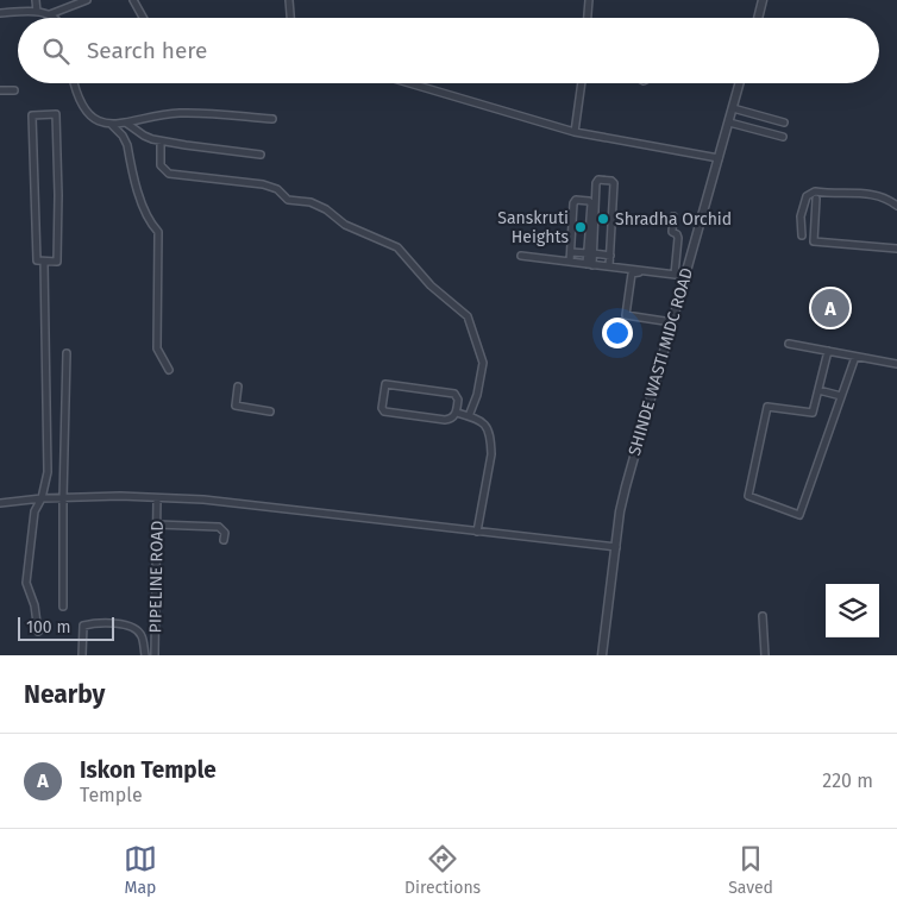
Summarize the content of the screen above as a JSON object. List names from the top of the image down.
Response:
{
  "streets": {
    "street": ["SHINDE WASTI MIDC ROAD", "PIPELINE ROAD"]
  },
  "places": ["Shradha Orchid", "Sanskruti Heights"],
  "scale_bar": "100 m",
  "page": {
    "search": "Search here",
    "pins": "A",
    "scale": "100 m",
    "heading": "Nearby",
    "list": [
      {
        "mark": "A",
        "name": "Iskon Temple",
        "note": "Temple",
        "value": "220 m"
      }
    ],
    "nav": ["Map", "Directions", "Saved"]
  }
}
